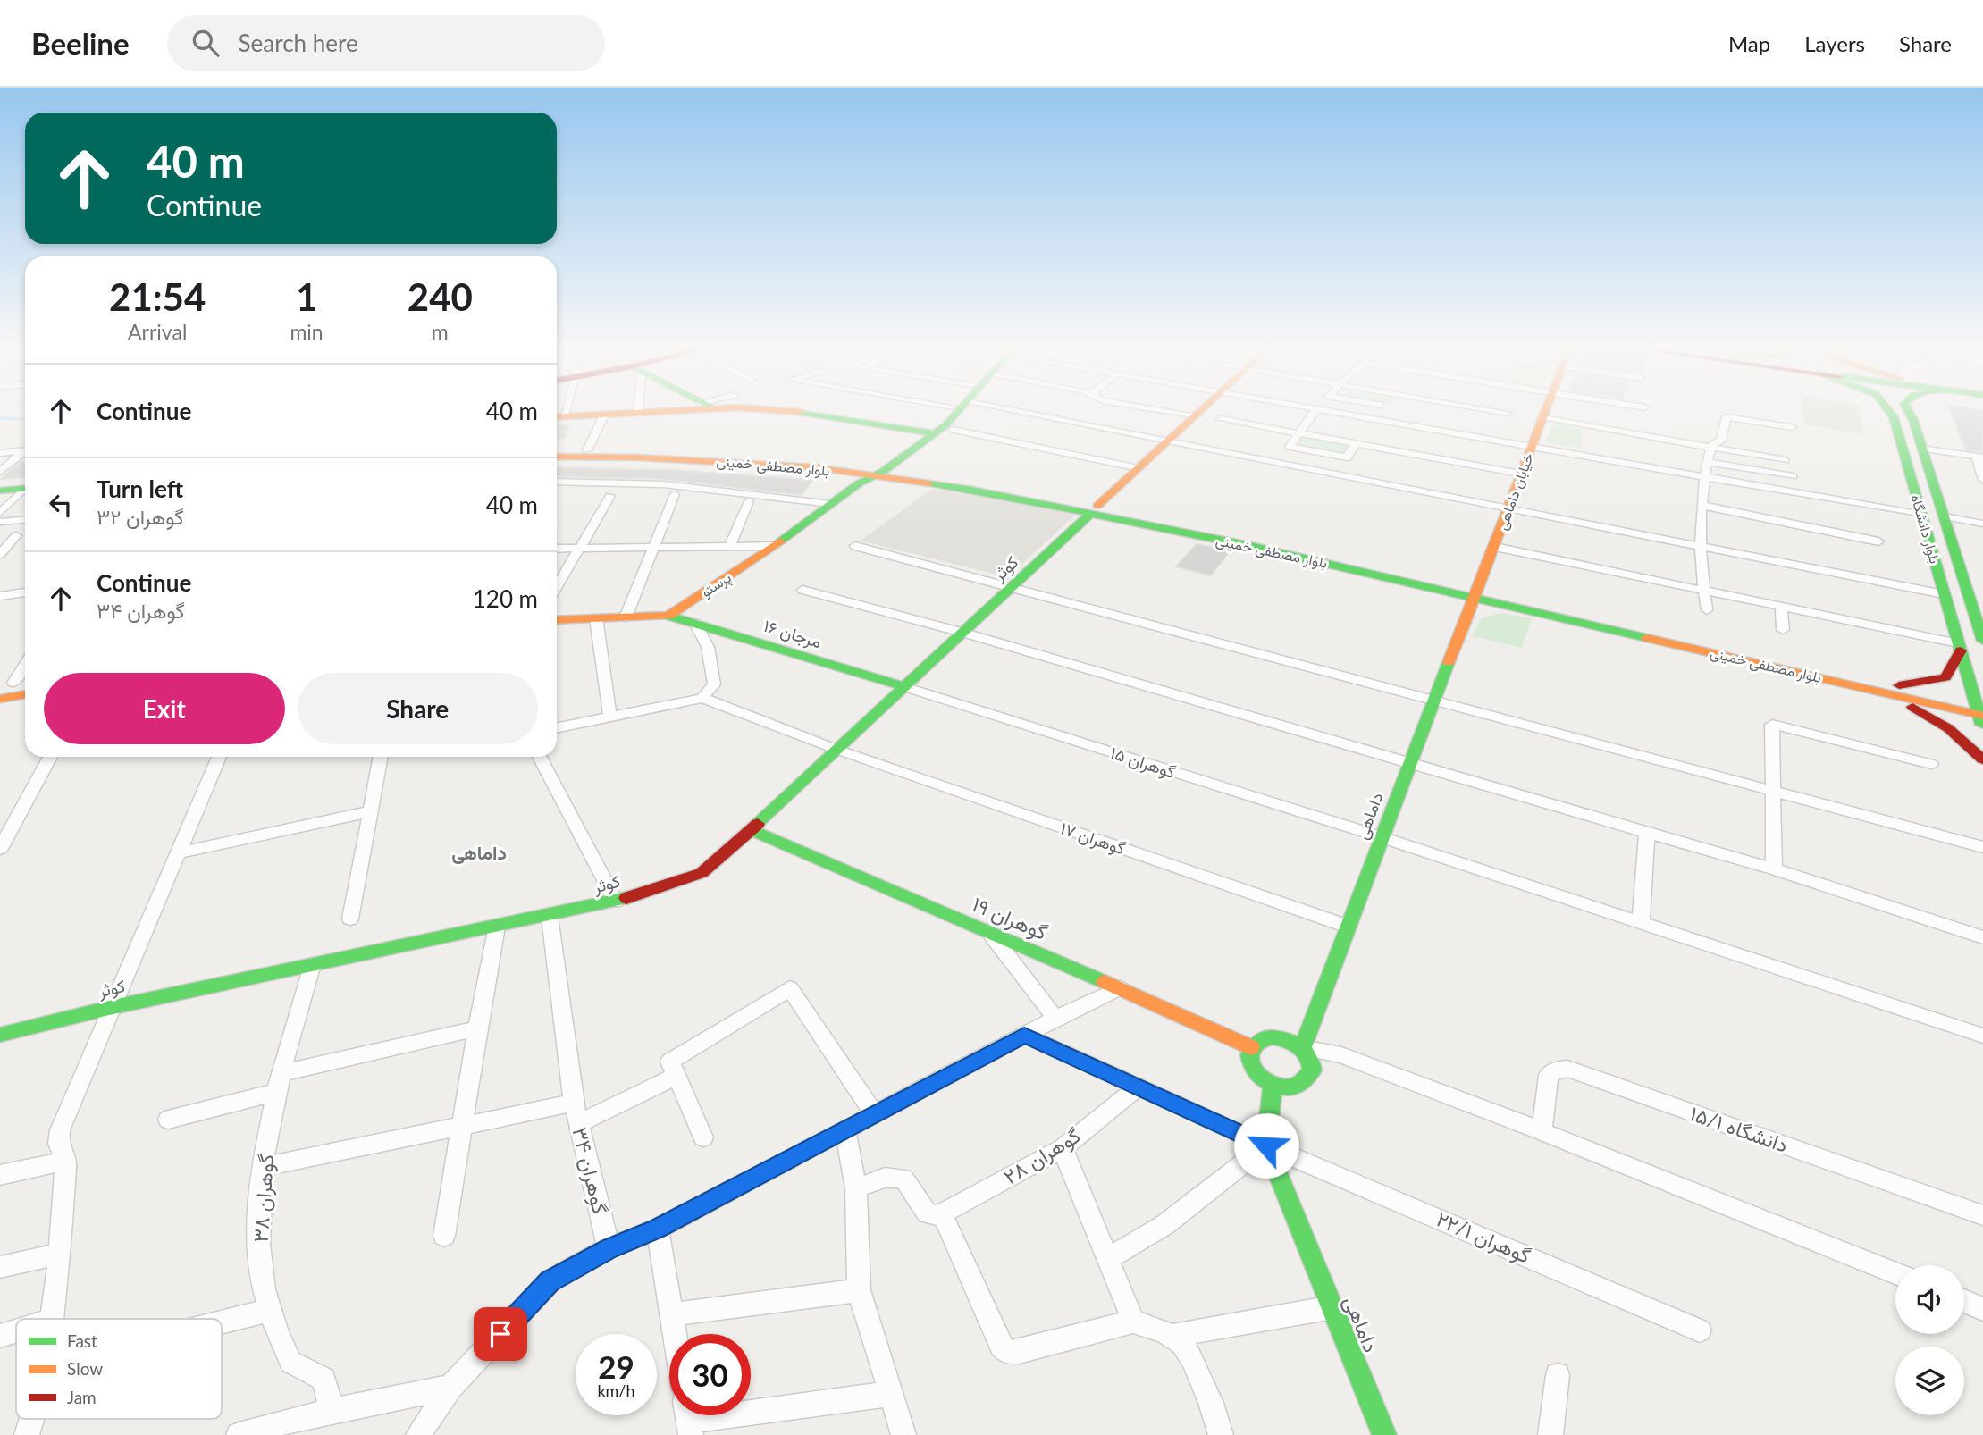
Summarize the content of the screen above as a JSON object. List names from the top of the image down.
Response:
{
  "streets": {
    "street": [
      "بلوار مصطفی خمینی",
      "خیابان داماهی",
      "بلوار دانشگاه",
      "کوثر",
      "پرستو",
      "مرجان ۱۶",
      "گوهران ۱۵",
      "داماهی",
      "گوهران ۱۷",
      "گوهران ۱۹",
      "دانشگاه ۱۵/۱",
      "گوهران ۲۸",
      "گوهران ۳۴",
      "گوهران ۳۸",
      "گوهران ۲۲/۱"
    ]
  },
  "crossings": [
    ["بلوار مصطفی خمینی", "خیابان داماهی"],
    ["بلوار مصطفی خمینی", "بلوار دانشگاه"],
    ["بلوار مصطفی خمینی", "کوثر"],
    ["بلوار مصطفی خمینی", "پرستو"],
    ["بلوار مصطفی خمینی", "داماهی"],
    ["خیابان داماهی", "داماهی"],
    ["کوثر", "مرجان ۱۶"],
    ["کوثر", "گوهران ۱۵"],
    ["کوثر", "گوهران ۱۷"],
    ["کوثر", "گوهران ۱۹"],
    ["کوثر", "گوهران ۳۴"],
    ["کوثر", "گوهران ۳۸"],
    ["پرستو", "مرجان ۱۶"],
    ["مرجان ۱۶", "گوهران ۱۵"],
    ["گوهران ۱۵", "داماهی"],
    ["داماهی", "گوهران ۱۷"],
    ["داماهی", "گوهران ۱۹"],
    ["داماهی", "گوهران ۲۲/۱"]
  ],
  "districts": ["داماهی"],
  "legend": ["Fast", "Slow", "Jam"],
  "page": {
    "header": "Beeline",
    "search": "Search here",
    "nav": ["Map", "Layers", "Share"],
    "turn": ["40 m", "Continue"],
    "eta": [
      "21:54",
      "Arrival",
      "1",
      "min",
      "240",
      "m"
    ],
    "list": [
      {
        "name": "Continue",
        "value": "40 m"
      },
      {
        "name": "Turn left",
        "note": "گوهران ۳۲",
        "value": "40 m"
      },
      {
        "name": "Continue",
        "note": "گوهران ۳۴",
        "value": "120 m"
      }
    ],
    "buttons": ["Exit", "Share"],
    "speed": "29 km/h",
    "limit": "30"
  }
}
